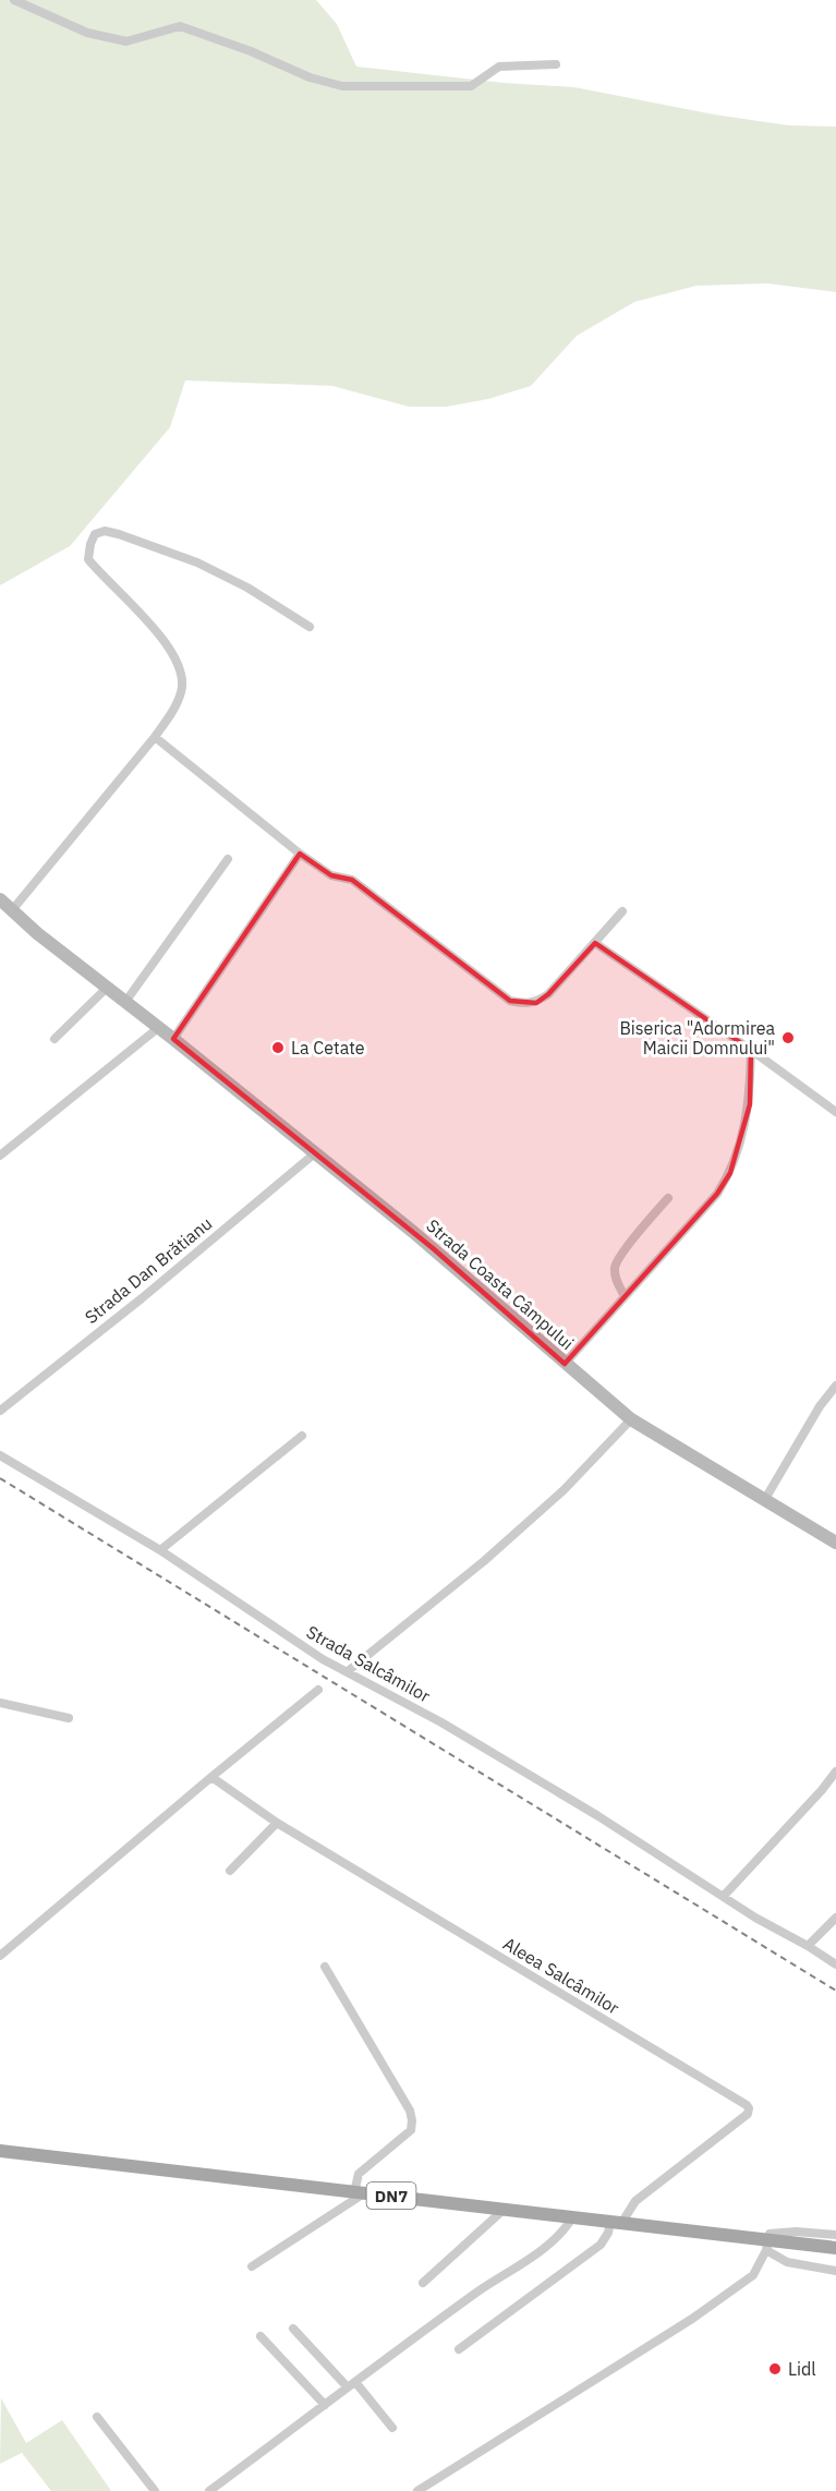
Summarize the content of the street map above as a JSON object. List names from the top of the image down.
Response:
{
  "streets": {
    "main road": ["DN7"],
    "street": [
      "Strada Dan Brătianu",
      "Strada Coasta Câmpului",
      "Strada Salcâmilor",
      "Aleea Salcâmilor"
    ]
  },
  "crossings": [
    ["Strada Dan Brătianu", "Strada Coasta Câmpului"],
    ["Aleea Salcâmilor", "DN7"]
  ],
  "places": ["Biserica \"Adormirea Maicii Domnului\"", "La Cetate", "Lidl"]
}
